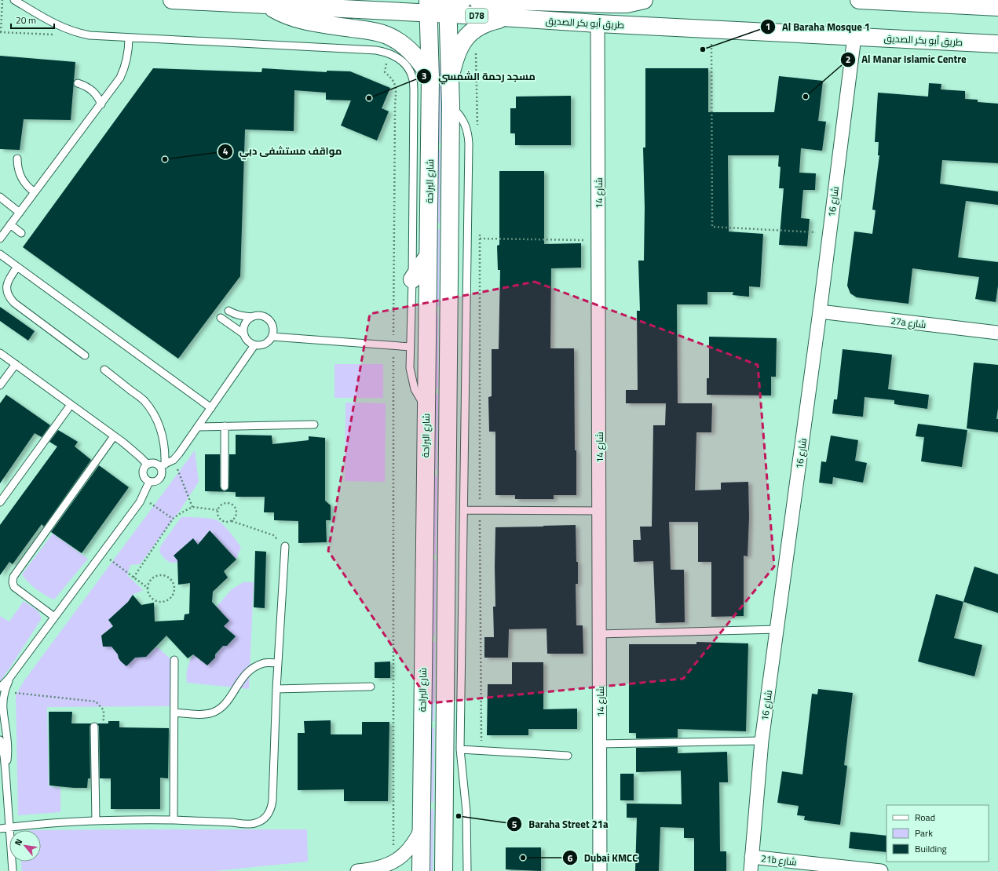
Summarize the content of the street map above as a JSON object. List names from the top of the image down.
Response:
{
  "streets": {
    "street": [
      "D78",
      "طريق أبو بكر الصديق",
      "شارع البراحة",
      "شارع 14",
      "شارع 16",
      "27a شارع",
      "21b شارع"
    ]
  },
  "crossings": [
    ["طريق أبو بكر الصديق", "شارع 14"],
    ["طريق أبو بكر الصديق", "شارع 16"],
    ["شارع 16", "27a شارع"],
    ["شارع 16", "21b شارع"]
  ],
  "places": [
    "Al Baraha Mosque 1",
    "Al Manar Islamic Centre",
    "مسجد رحمة الشمسي",
    "مواقف مستشفى دبي",
    "Baraha Street 21a",
    "Dubai KMCC"
  ],
  "legend": ["Road", "Park", "Building"],
  "scale_bar": "20 m",
  "north": "top left"
}
